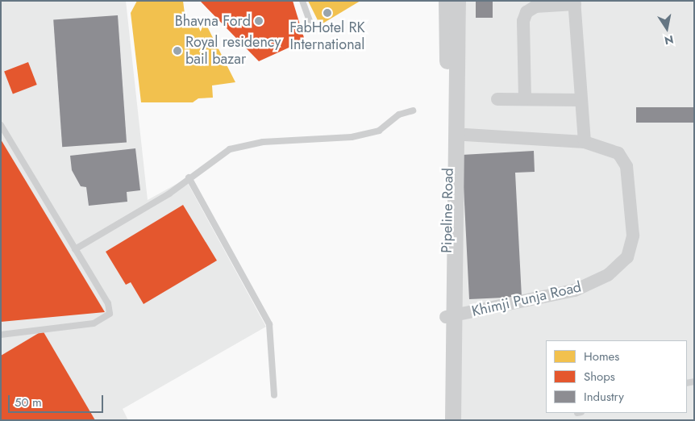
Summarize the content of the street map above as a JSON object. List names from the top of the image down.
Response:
{
  "streets": {
    "street": ["Pipeline Road", "Khimji Punja Road"]
  },
  "crossings": [
    ["Pipeline Road", "Khimji Punja Road"]
  ],
  "places": ["FabHotel RK International", "Bhavna Ford", "Royal residency bail bazar"],
  "legend": ["Homes", "Shops", "Industry"],
  "scale_bar": "50 m",
  "north": "bottom"
}
